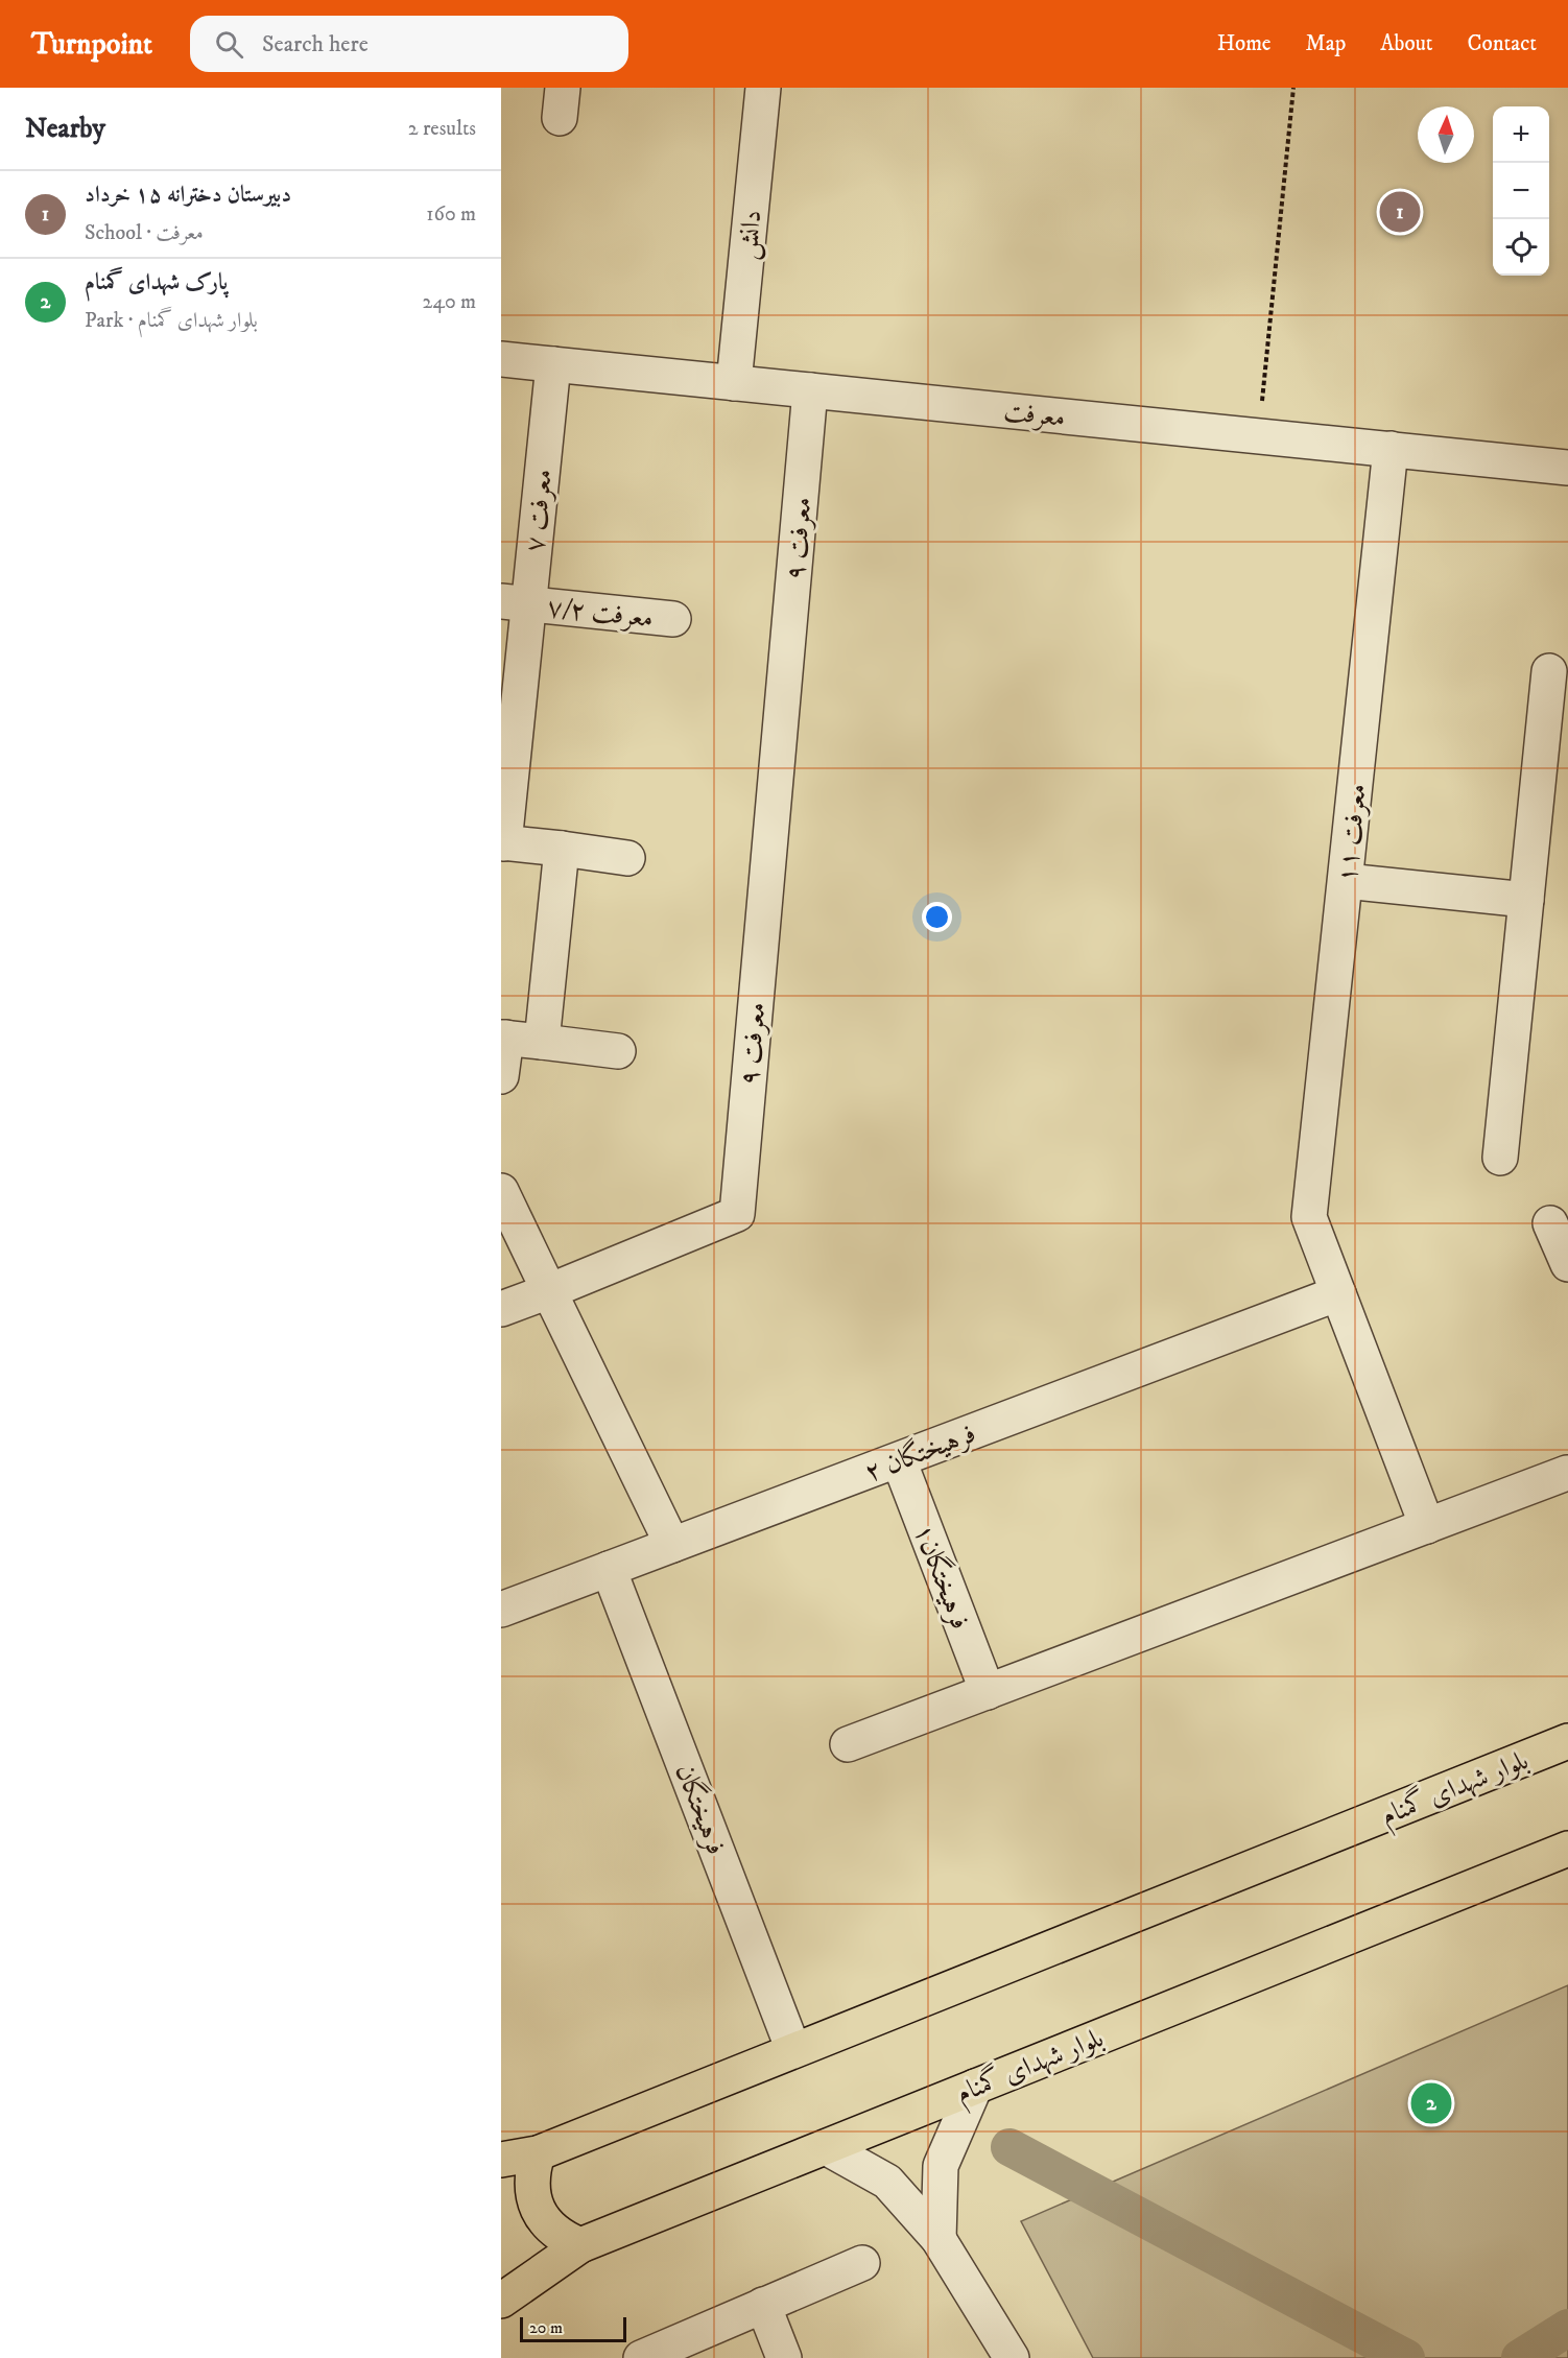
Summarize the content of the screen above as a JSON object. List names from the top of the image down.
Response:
{
  "streets": {
    "main road": ["بلوار شهدای گمنام"],
    "street": [
      "دانش",
      "معرفت",
      "معرفت ۷",
      "معرفت ۹",
      "معرفت ۷/۲",
      "معرفت ۱۱",
      "فرهیختگان ۲",
      "فرهیختگان۱",
      "فرهیختگان"
    ]
  },
  "crossings": [
    ["دانش", "معرفت"],
    ["معرفت", "معرفت ۷"],
    ["معرفت", "معرفت ۹"],
    ["معرفت", "معرفت ۱۱"],
    ["معرفت ۷", "معرفت ۷/۲"],
    ["معرفت ۱۱", "فرهیختگان ۲"],
    ["فرهیختگان ۲", "فرهیختگان۱"],
    ["فرهیختگان ۲", "فرهیختگان"],
    ["بلوار شهدای گمنام", "فرهیختگان"]
  ],
  "scale_bar": "20 m",
  "north": "top",
  "page": {
    "header": "Turnpoint",
    "search": "Search here",
    "nav": [
      "Home",
      "Map",
      "About",
      "Contact"
    ],
    "heading": ["Nearby", "2 results"],
    "map_buttons": ["+", "−"],
    "list": [
      {
        "mark": "1",
        "name": "دبیرستان دخترانه ۱۵ خرداد",
        "note": "School · معرفت",
        "value": "160 m"
      },
      {
        "mark": "2",
        "name": "پارک شهدای گمنام",
        "note": "Park · بلوار شهدای گمنام",
        "value": "240 m"
      }
    ],
    "pins": ["1", "2"],
    "scale": "20 m"
  }
}
